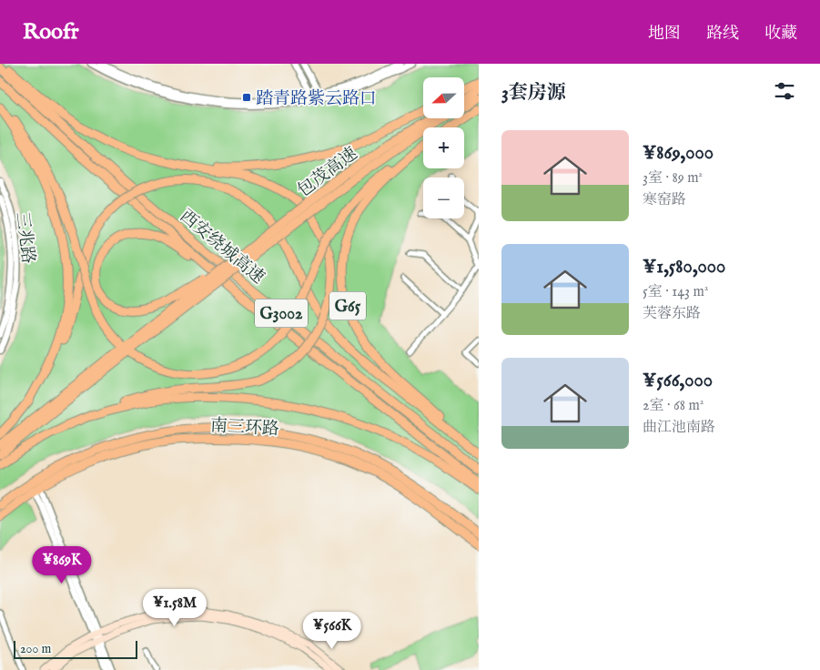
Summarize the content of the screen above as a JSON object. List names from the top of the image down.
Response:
{
  "streets": {
    "highway": [
      "包茂高速",
      "西安绕城高速",
      "G65",
      "G3002",
      "南三环路"
    ],
    "street": ["三兆路"]
  },
  "places": {
    "transit": ["踏青路紫云路口"]
  },
  "scale_bar": "200 m",
  "north": "left",
  "page": {
    "header": "Roofr",
    "nav": ["地图", "路线", "收藏"],
    "heading": "3套房源",
    "map_buttons": ["+", "−"],
    "list": [
      {
        "name": "¥869,000",
        "note": "3室 · 89 m² · 寒窑路"
      },
      {
        "name": "¥1,580,000",
        "note": "5室 · 143 m² · 芙蓉东路"
      },
      {
        "name": "¥566,000",
        "note": "2室 · 68 m² · 曲江池南路"
      }
    ],
    "price": ["¥869K", "¥1.58M", "¥566K"],
    "scale": "200 m"
  }
}
